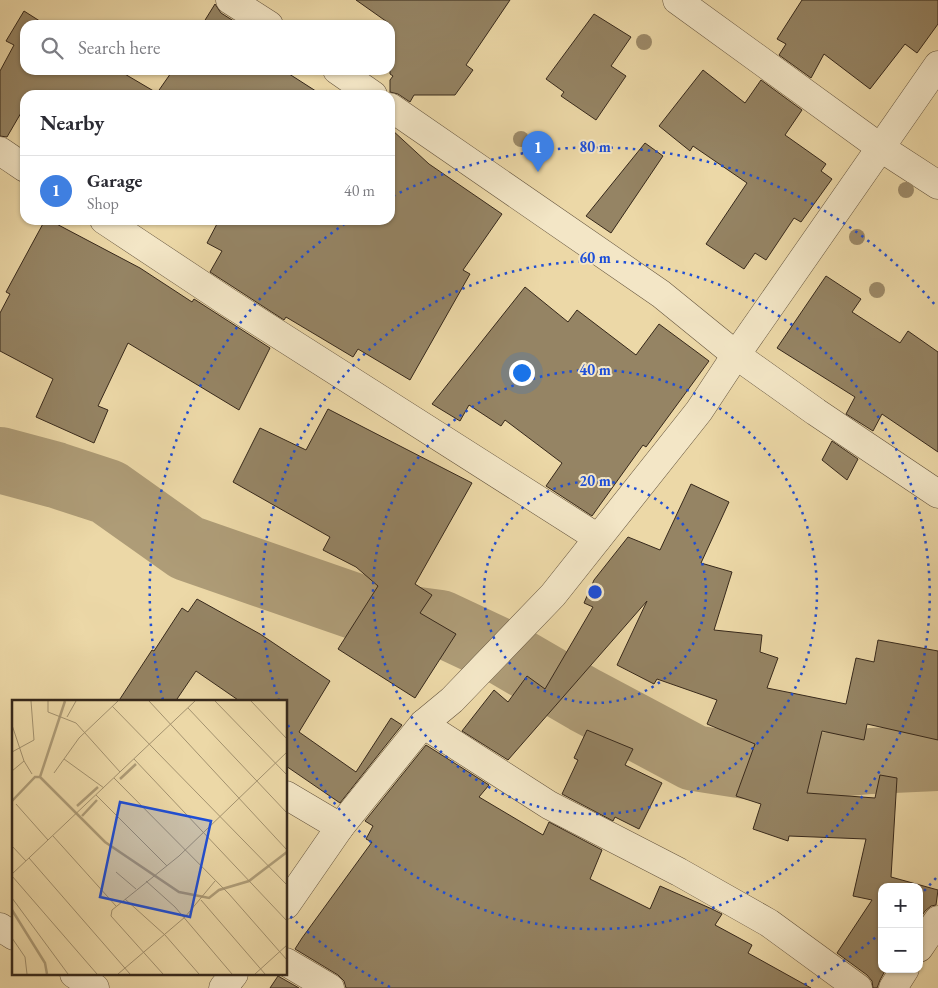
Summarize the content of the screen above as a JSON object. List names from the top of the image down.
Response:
{
  "page": {
    "search": "Search here",
    "heading": "Nearby",
    "pins": "1",
    "list": [
      {
        "mark": "1",
        "name": "Garage",
        "note": "Shop",
        "value": "40 m"
      }
    ],
    "map_buttons": ["+", "−"]
  },
  "rings": [
    "80 m",
    "60 m",
    "40 m",
    "20 m"
  ]
}
